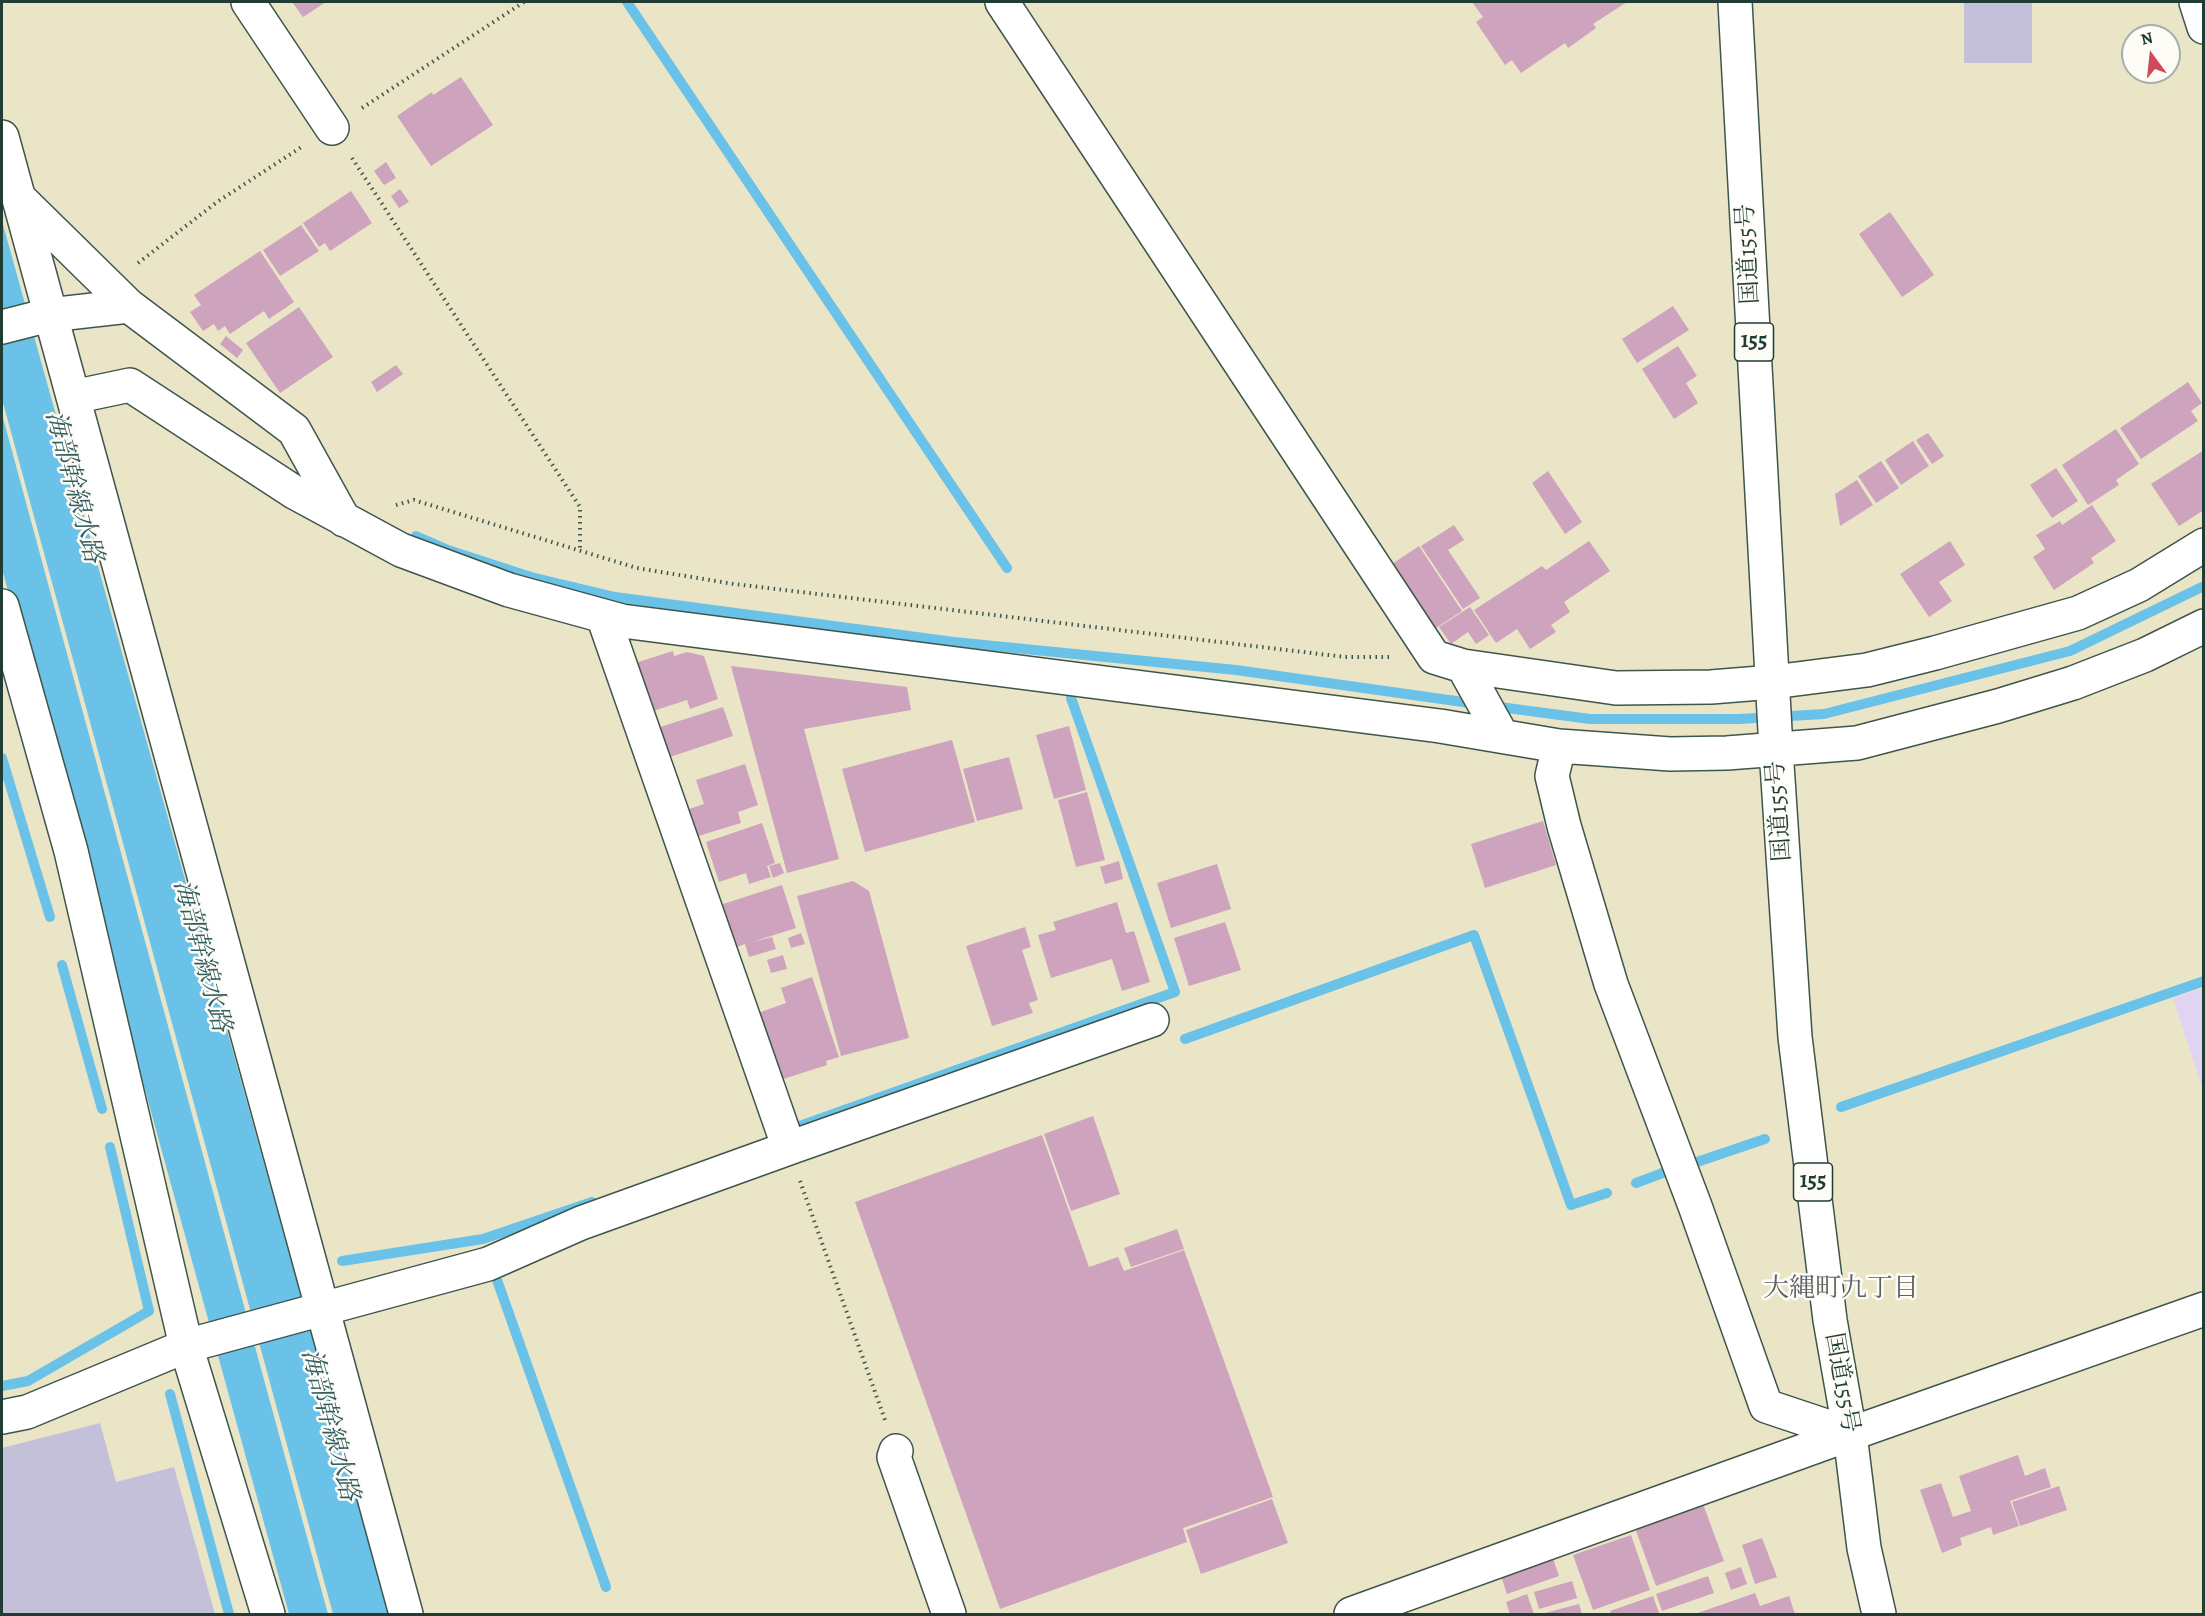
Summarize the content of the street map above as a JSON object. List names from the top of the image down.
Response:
{
  "streets": {
    "main road": ["国道155号", "155"]
  },
  "districts": ["大縄町九丁目"],
  "water": ["海部幹線水路"],
  "north": "top"
}
